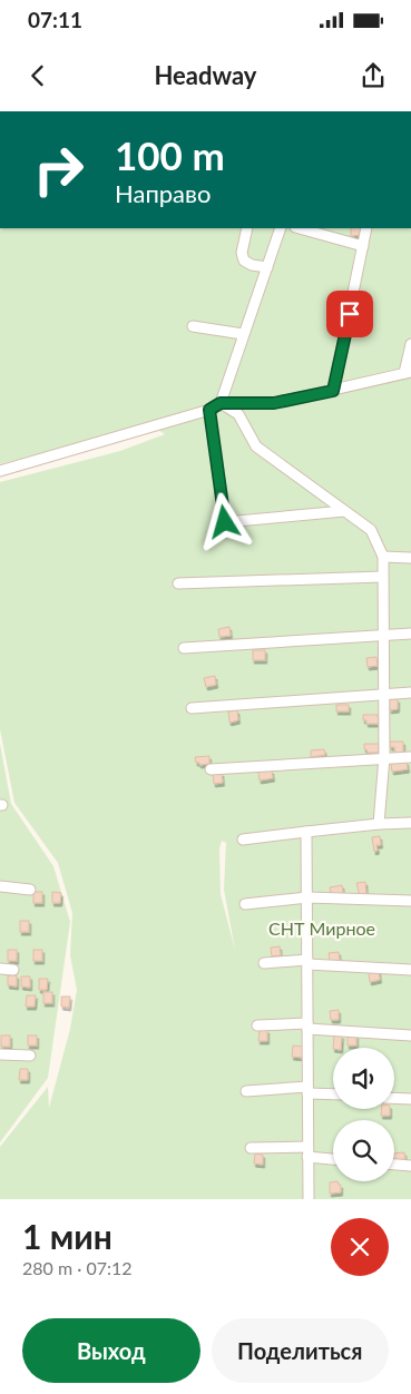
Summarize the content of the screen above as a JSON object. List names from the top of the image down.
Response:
{
  "parks": ["СНТ Мирное"],
  "page": {
    "status": "07:11",
    "header": "Headway",
    "turn": ["100 m", "Направо"],
    "heading": ["1 мин", "280 m · 07:12"],
    "buttons": ["Выход", "Поделиться"]
  }
}
